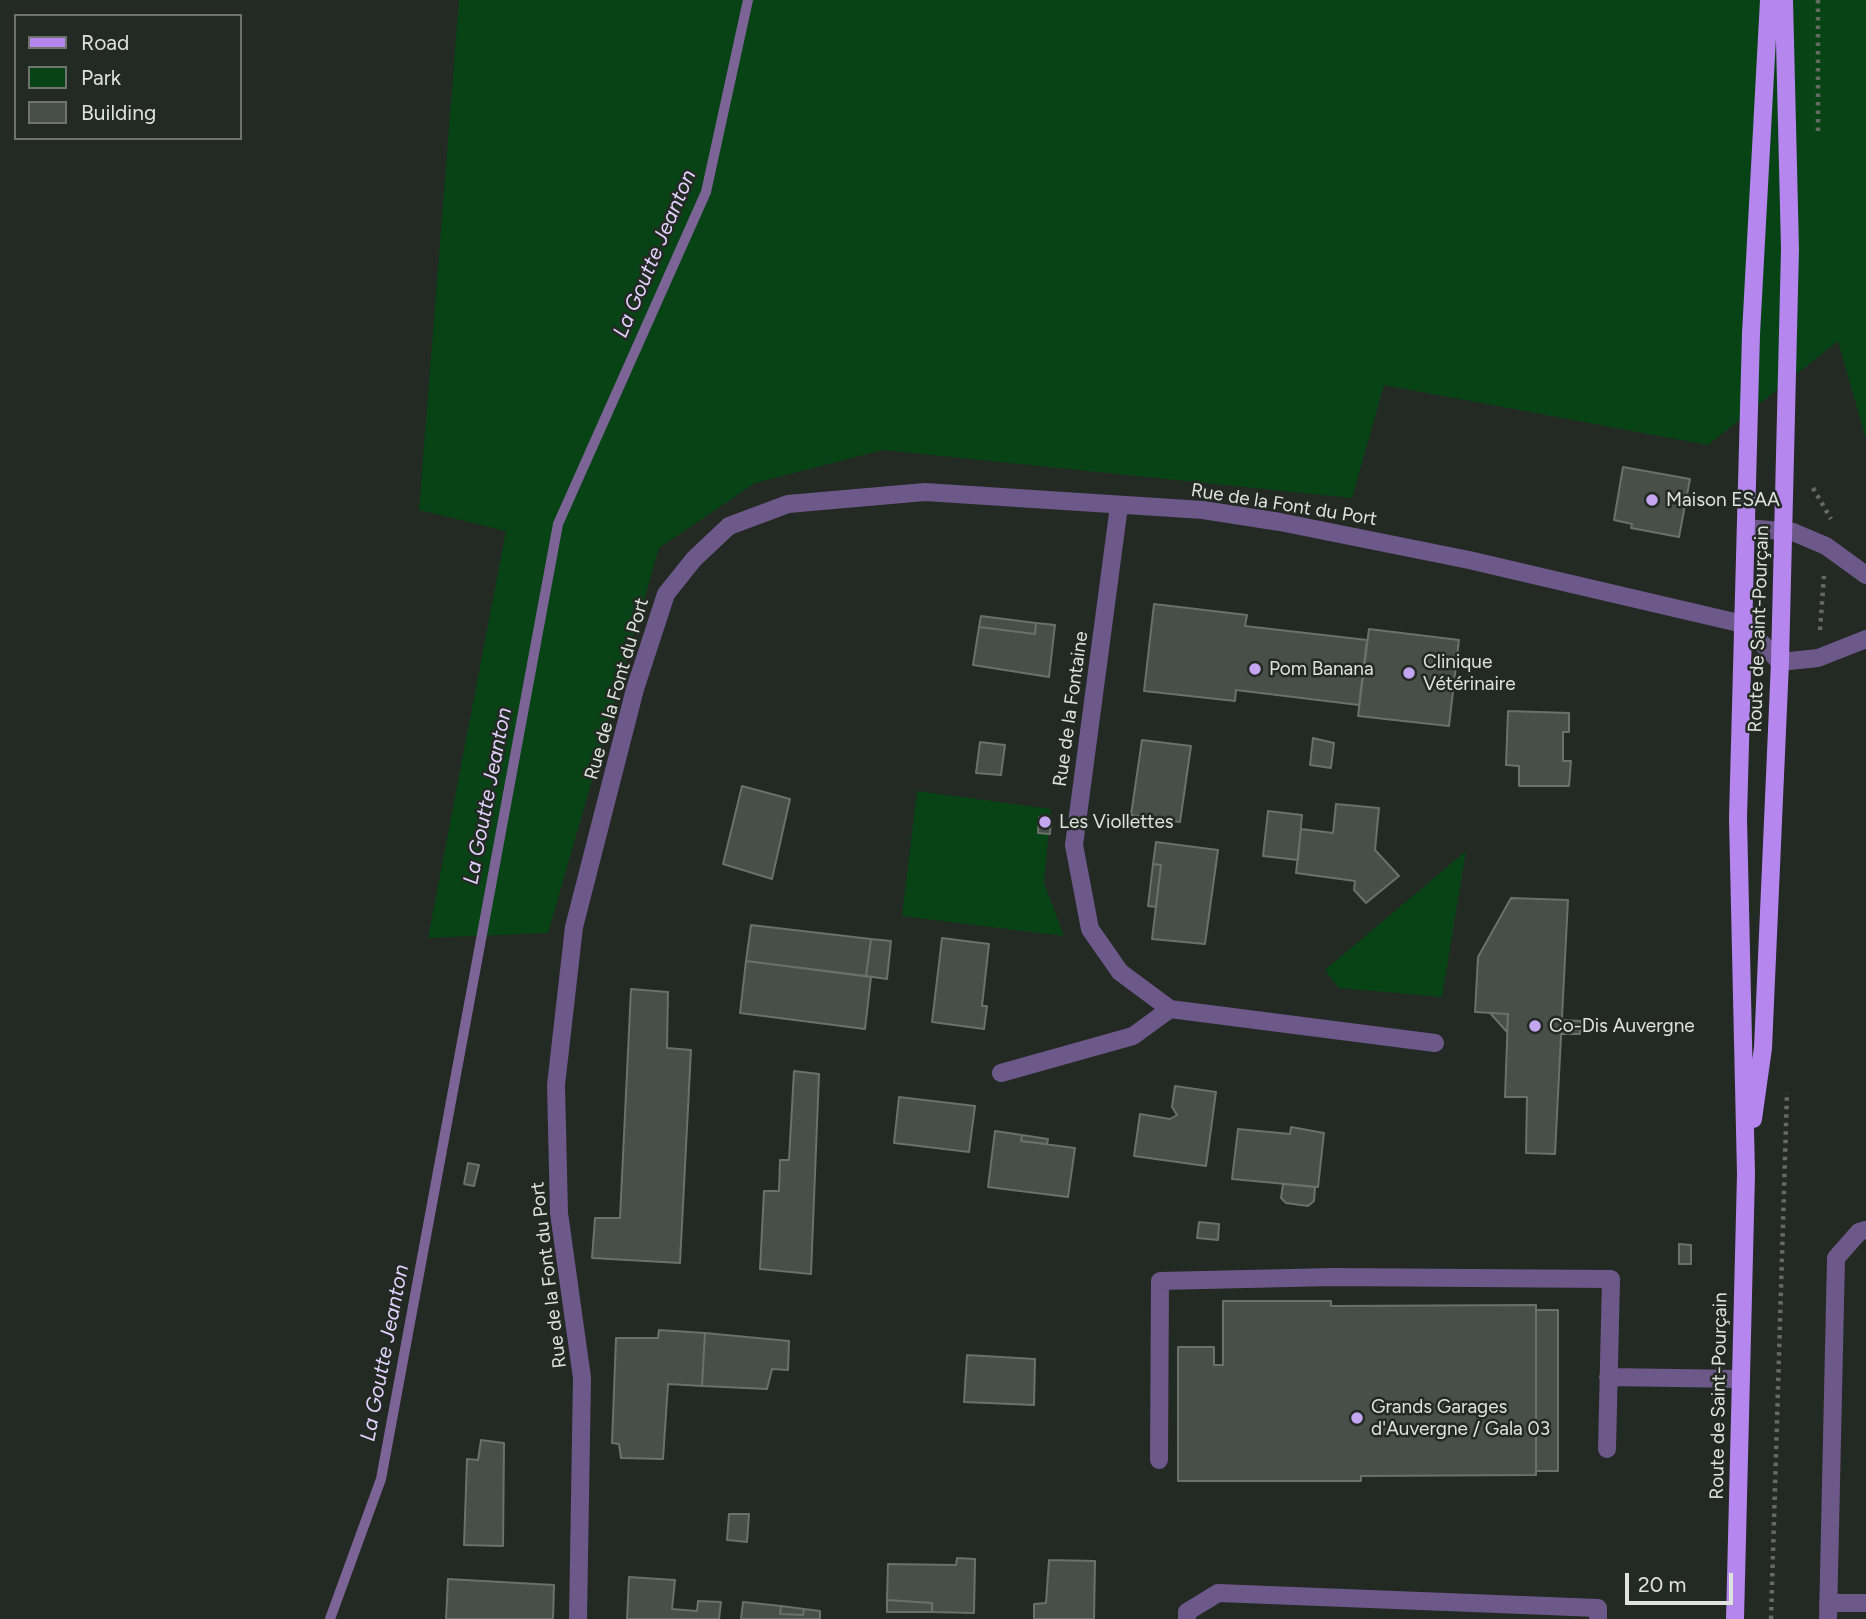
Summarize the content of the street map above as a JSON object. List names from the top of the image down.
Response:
{
  "streets": {
    "main road": ["Route de Saint-Pourçain"],
    "street": ["Rue de la Font du Port", "Rue de la Fontaine"]
  },
  "crossings": [
    ["Rue de la Font du Port", "Route de Saint-Pourçain"],
    ["Rue de la Font du Port", "Rue de la Fontaine"]
  ],
  "water": ["La Goutte Jeanton"],
  "places": [
    "Maison ESAA",
    "Pom Banana",
    "Clinique Vétérinaire",
    "Les Viollettes",
    "Co-Dis Auvergne",
    "Grands Garages d'Auvergne / Gala 03"
  ],
  "legend": ["Road", "Park", "Building"],
  "scale_bar": "20 m"
}
